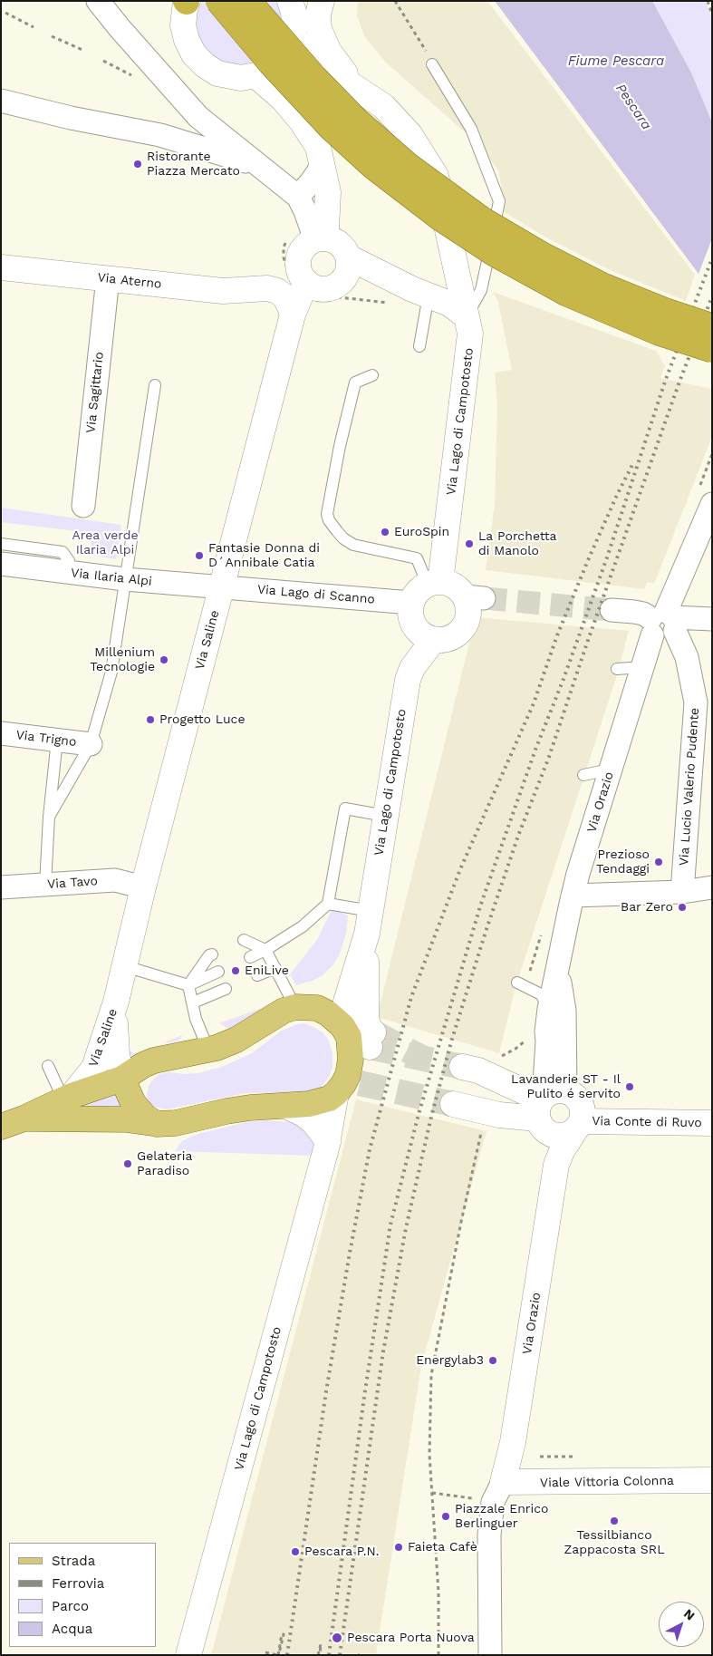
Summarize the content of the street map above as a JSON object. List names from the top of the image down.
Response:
{
  "streets": {
    "street": [
      "Via Aterno",
      "Via Sagittario",
      "Via Lago di Campotosto",
      "Via Ilaria Alpi",
      "Via Lago di Scanno",
      "Via Saline",
      "Via Trigno",
      "Via Lucio Valerio Pudente",
      "Via Orazio",
      "Via Tavo",
      "Via Conte di Ruvo",
      "Viale Vittoria Colonna"
    ]
  },
  "crossings": [
    ["Via Aterno", "Via Sagittario"],
    ["Via Aterno", "Via Saline"],
    ["Via Lago di Campotosto", "Via Lago di Scanno"],
    ["Via Ilaria Alpi", "Via Lago di Scanno"],
    ["Via Ilaria Alpi", "Via Saline"],
    ["Via Lago di Scanno", "Via Saline"],
    ["Via Saline", "Via Tavo"],
    ["Via Lucio Valerio Pudente", "Via Orazio"],
    ["Via Orazio", "Via Conte di Ruvo"],
    ["Via Orazio", "Viale Vittoria Colonna"]
  ],
  "water": ["Fiume Pescara", "Pescara"],
  "parks": ["Area verde Ilaria Alpi"],
  "places": [
    "Ristorante Piazza Mercato",
    "EuroSpin",
    "La Porchetta di Manolo",
    "Fantasie Donna di D´Annibale Catia",
    "Millenium Tecnologie",
    "Progetto Luce",
    "Prezioso Tendaggi",
    "Bar Zero",
    "EniLive",
    "Lavanderie ST - Il Pulito é servito",
    "Gelateria Paradiso",
    "Energylab3",
    "Piazzale Enrico Berlinguer",
    "Tessilbianco Zappacosta SRL",
    "Faieta Cafè",
    "Pescara P.N.",
    "Pescara Porta Nuova"
  ],
  "legend": [
    "Strada",
    "Ferrovia",
    "Parco",
    "Acqua"
  ],
  "north": "top right"
}
